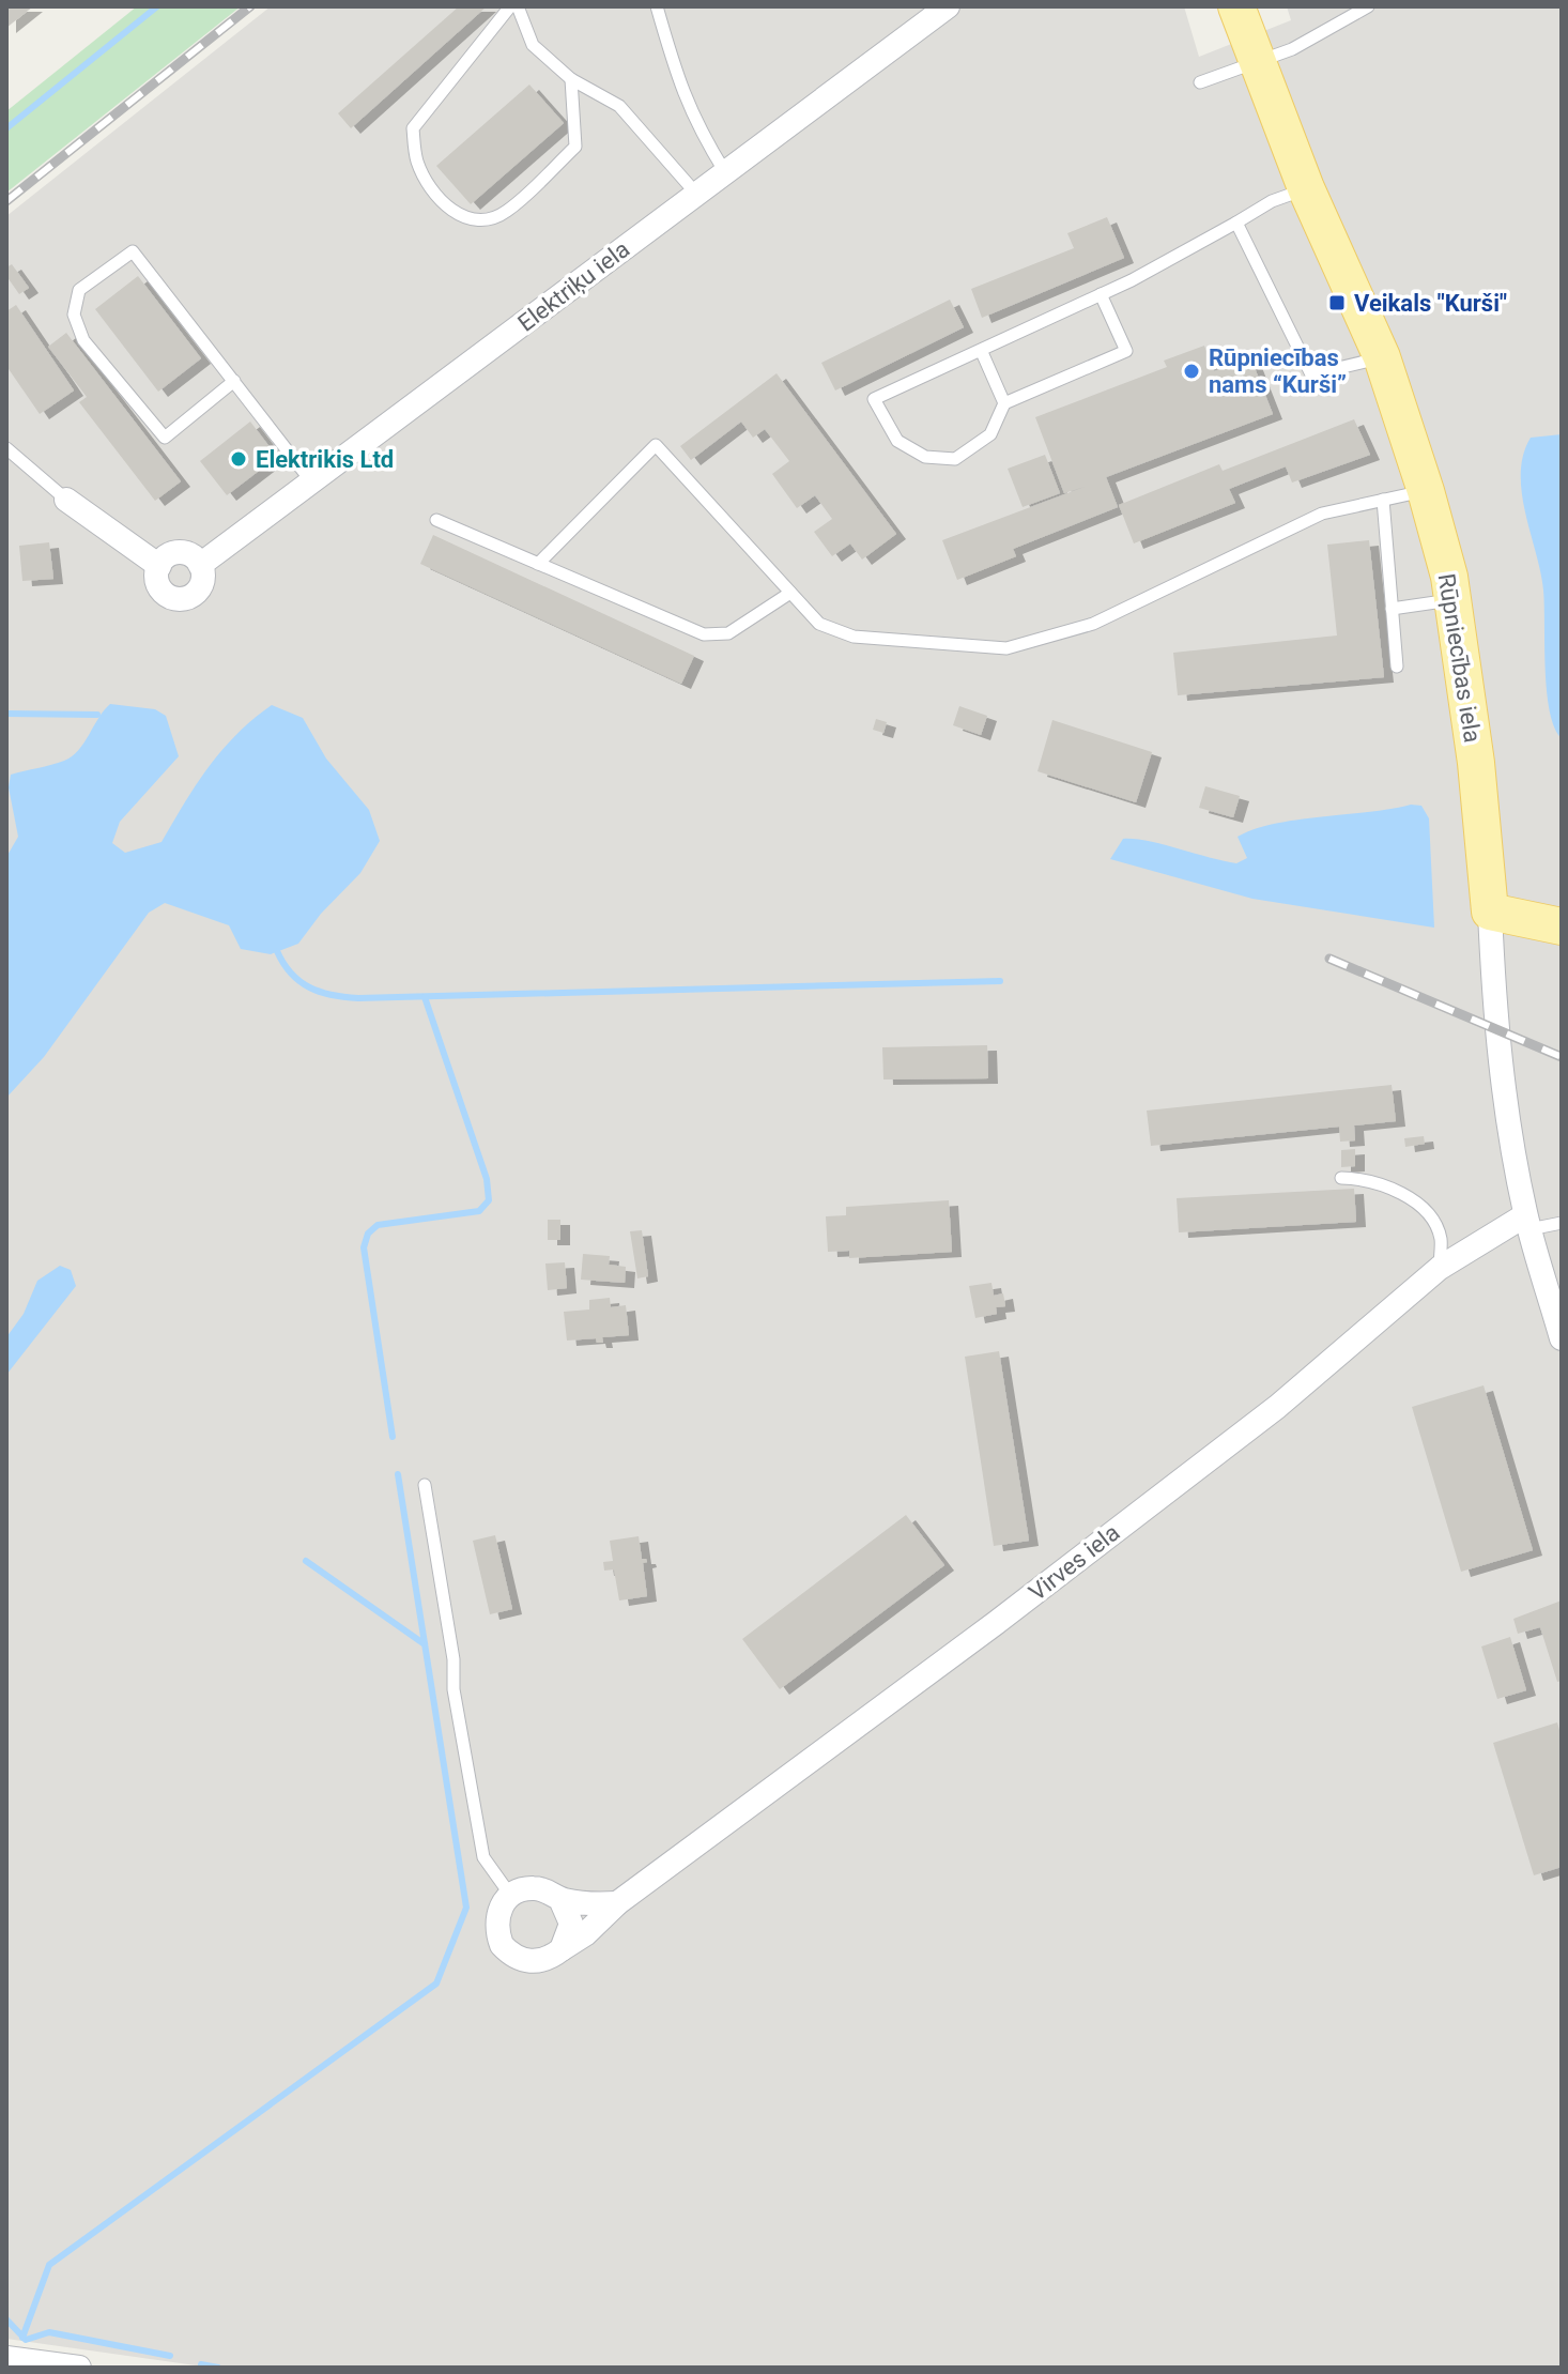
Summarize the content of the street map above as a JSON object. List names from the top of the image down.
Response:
{
  "streets": {
    "main road": ["Rūpniecības iela"],
    "street": ["Elektriķu iela", "Virves iela"]
  },
  "crossings": [
    ["Rūpniecības iela", "Virves iela"]
  ],
  "places": {
    "transit": ["Veikals \"Kurši\""],
    "other": ["Rūpniecības nams “Kurši”", "Elektrikis Ltd"]
  }
}
